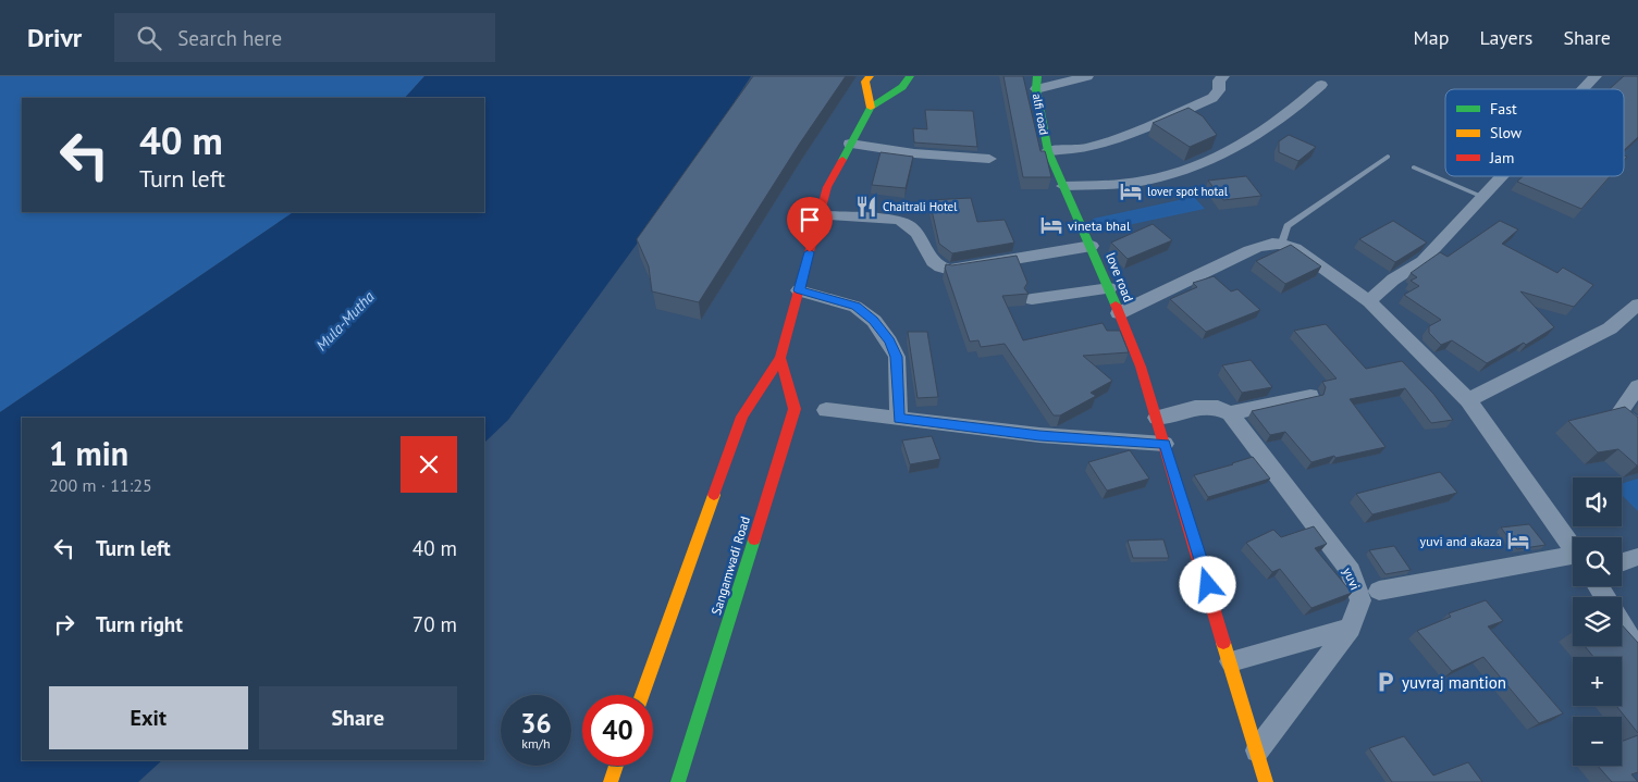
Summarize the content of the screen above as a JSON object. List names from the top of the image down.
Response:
{
  "streets": {
    "main road": ["alfi road", "love road", "Sangamwadi Road"],
    "street": ["yuvi"]
  },
  "crossings": [
    ["alfi road", "love road"],
    ["love road", "yuvi"]
  ],
  "water": ["Mula-Mutha"],
  "places": {
    "hotel": ["lover spot hotal", "vineta bhal", "yuvi and akaza"],
    "restaurant": ["Chaitrali Hotel"],
    "parking": ["yuvraj mantion"]
  },
  "legend": ["Fast", "Slow", "Jam"],
  "page": {
    "header": "Drivr",
    "search": "Search here",
    "nav": ["Map", "Layers", "Share"],
    "turn": ["40 m", "Turn left"],
    "heading": ["1 min", "200 m · 11:25"],
    "map_buttons": ["+", "−"],
    "list": [
      {
        "name": "Turn left",
        "value": "40 m"
      },
      {
        "name": "Turn right",
        "value": "70 m"
      }
    ],
    "buttons": ["Exit", "Share"],
    "speed": "36 km/h",
    "limit": "40"
  }
}
